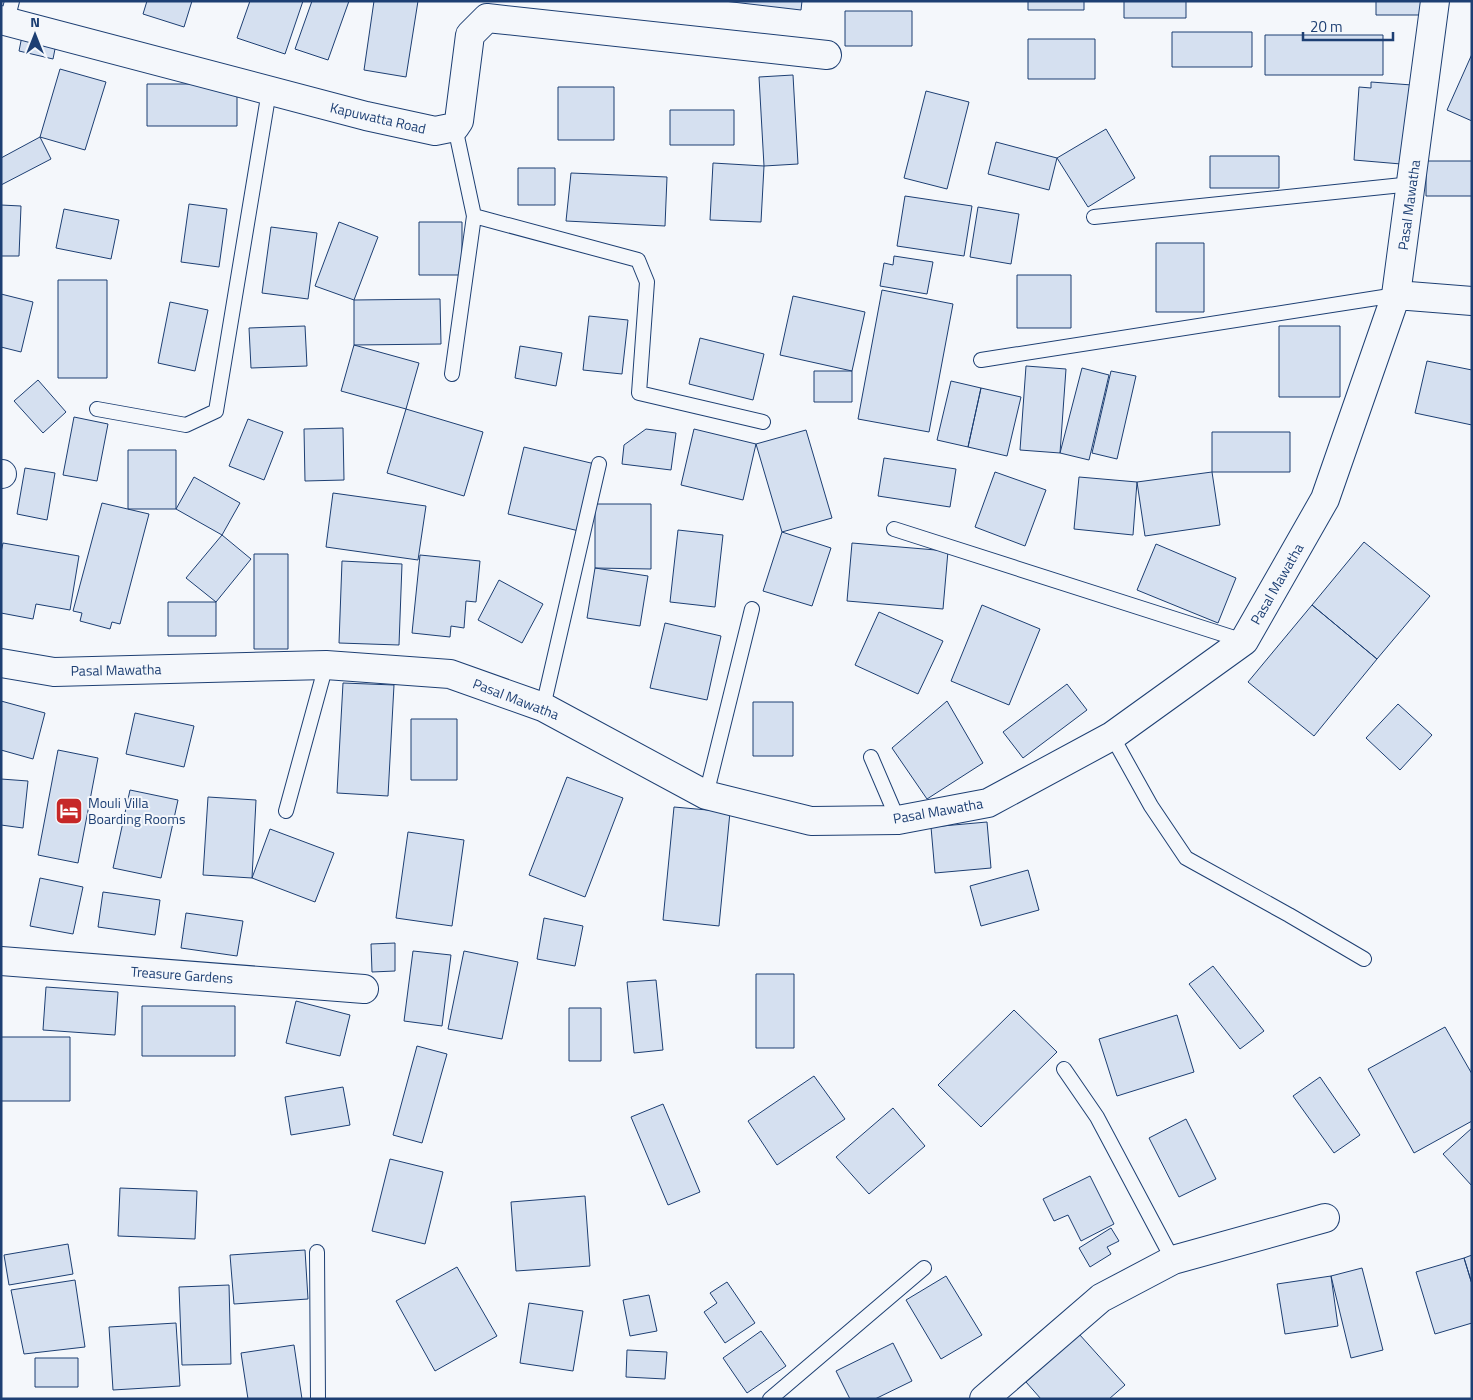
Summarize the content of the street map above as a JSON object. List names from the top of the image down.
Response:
{
  "streets": {
    "street": ["Kapuwatta Road", "Pasal Mawatha", "Treasure Gardens"]
  },
  "places": {
    "hotel": ["Mouli Villa Boarding Rooms"]
  },
  "scale_bar": "20 m",
  "north": "top"
}
